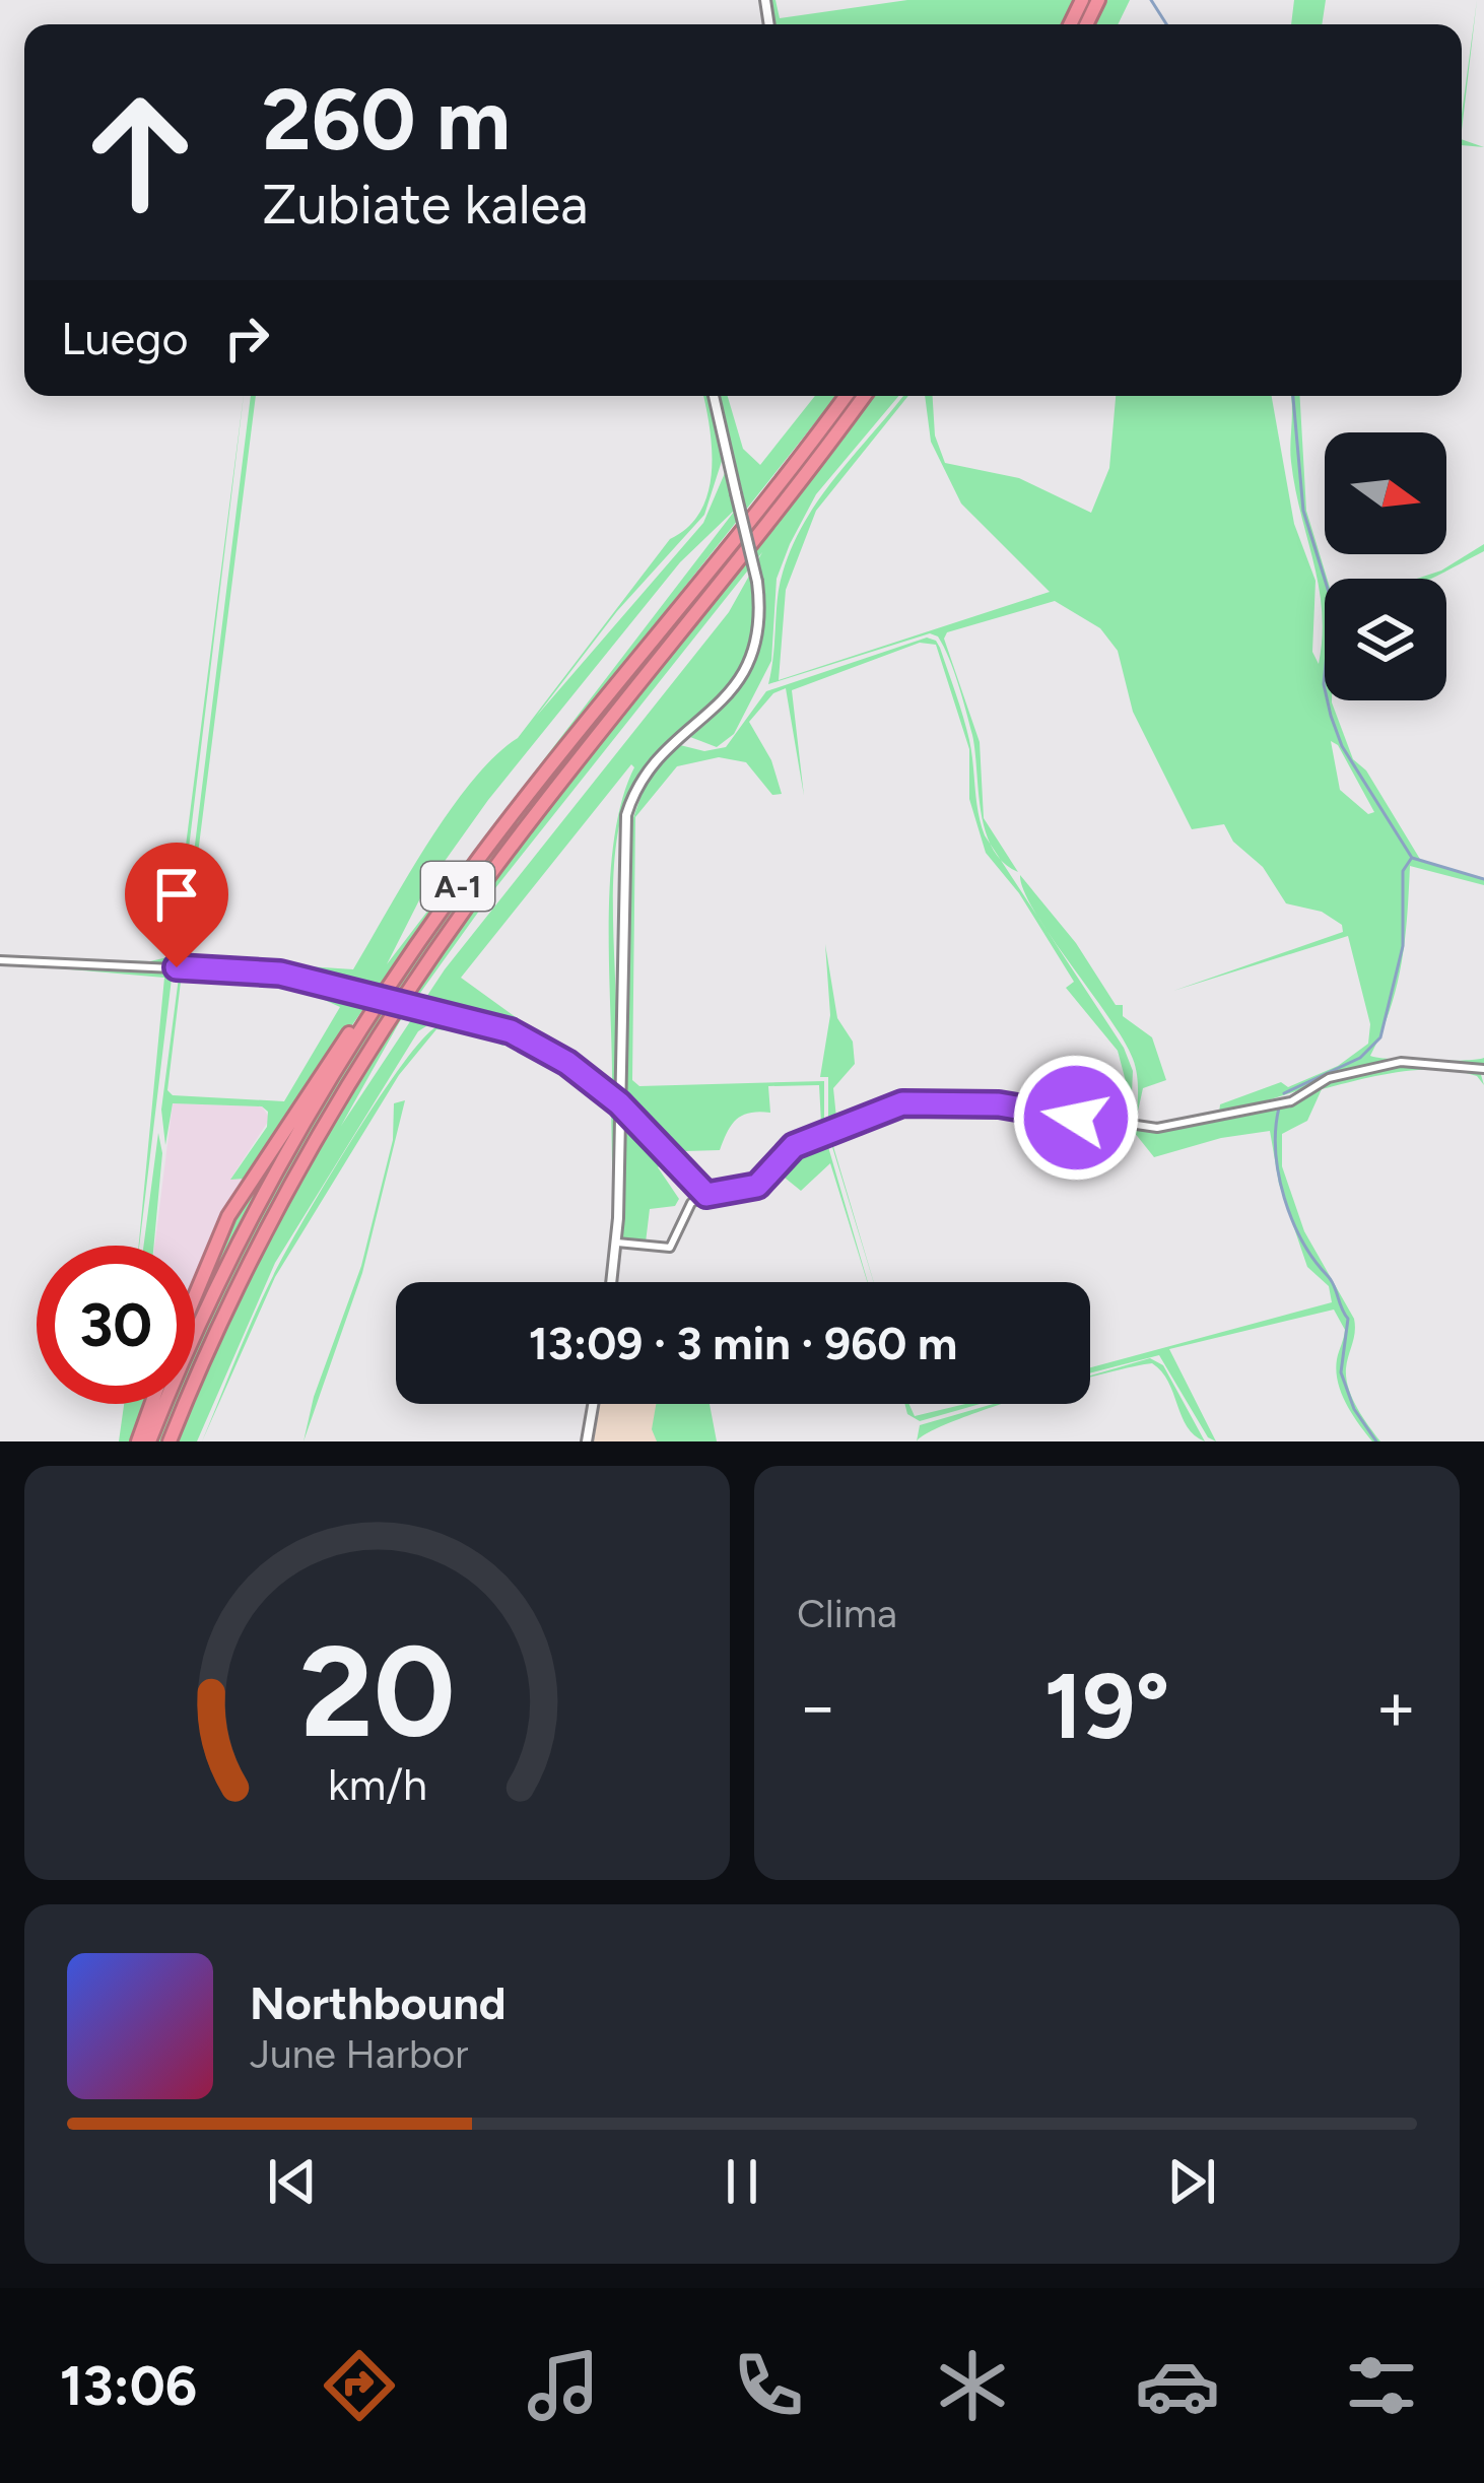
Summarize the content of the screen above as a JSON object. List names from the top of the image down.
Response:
{
  "streets": {
    "highway": ["A-1"]
  },
  "north": "right",
  "page": {
    "turn": ["260 m", "Zubiate kalea"],
    "then": "Luego",
    "limit": "30",
    "trip": "13:09 · 3 min · 960 m",
    "tile": "Clima",
    "heat": ["−", "19°", "+"],
    "song": ["Northbound", "June Harbor"],
    "tabs": "13:06",
    "gauge": ["20", "km/h"]
  }
}
